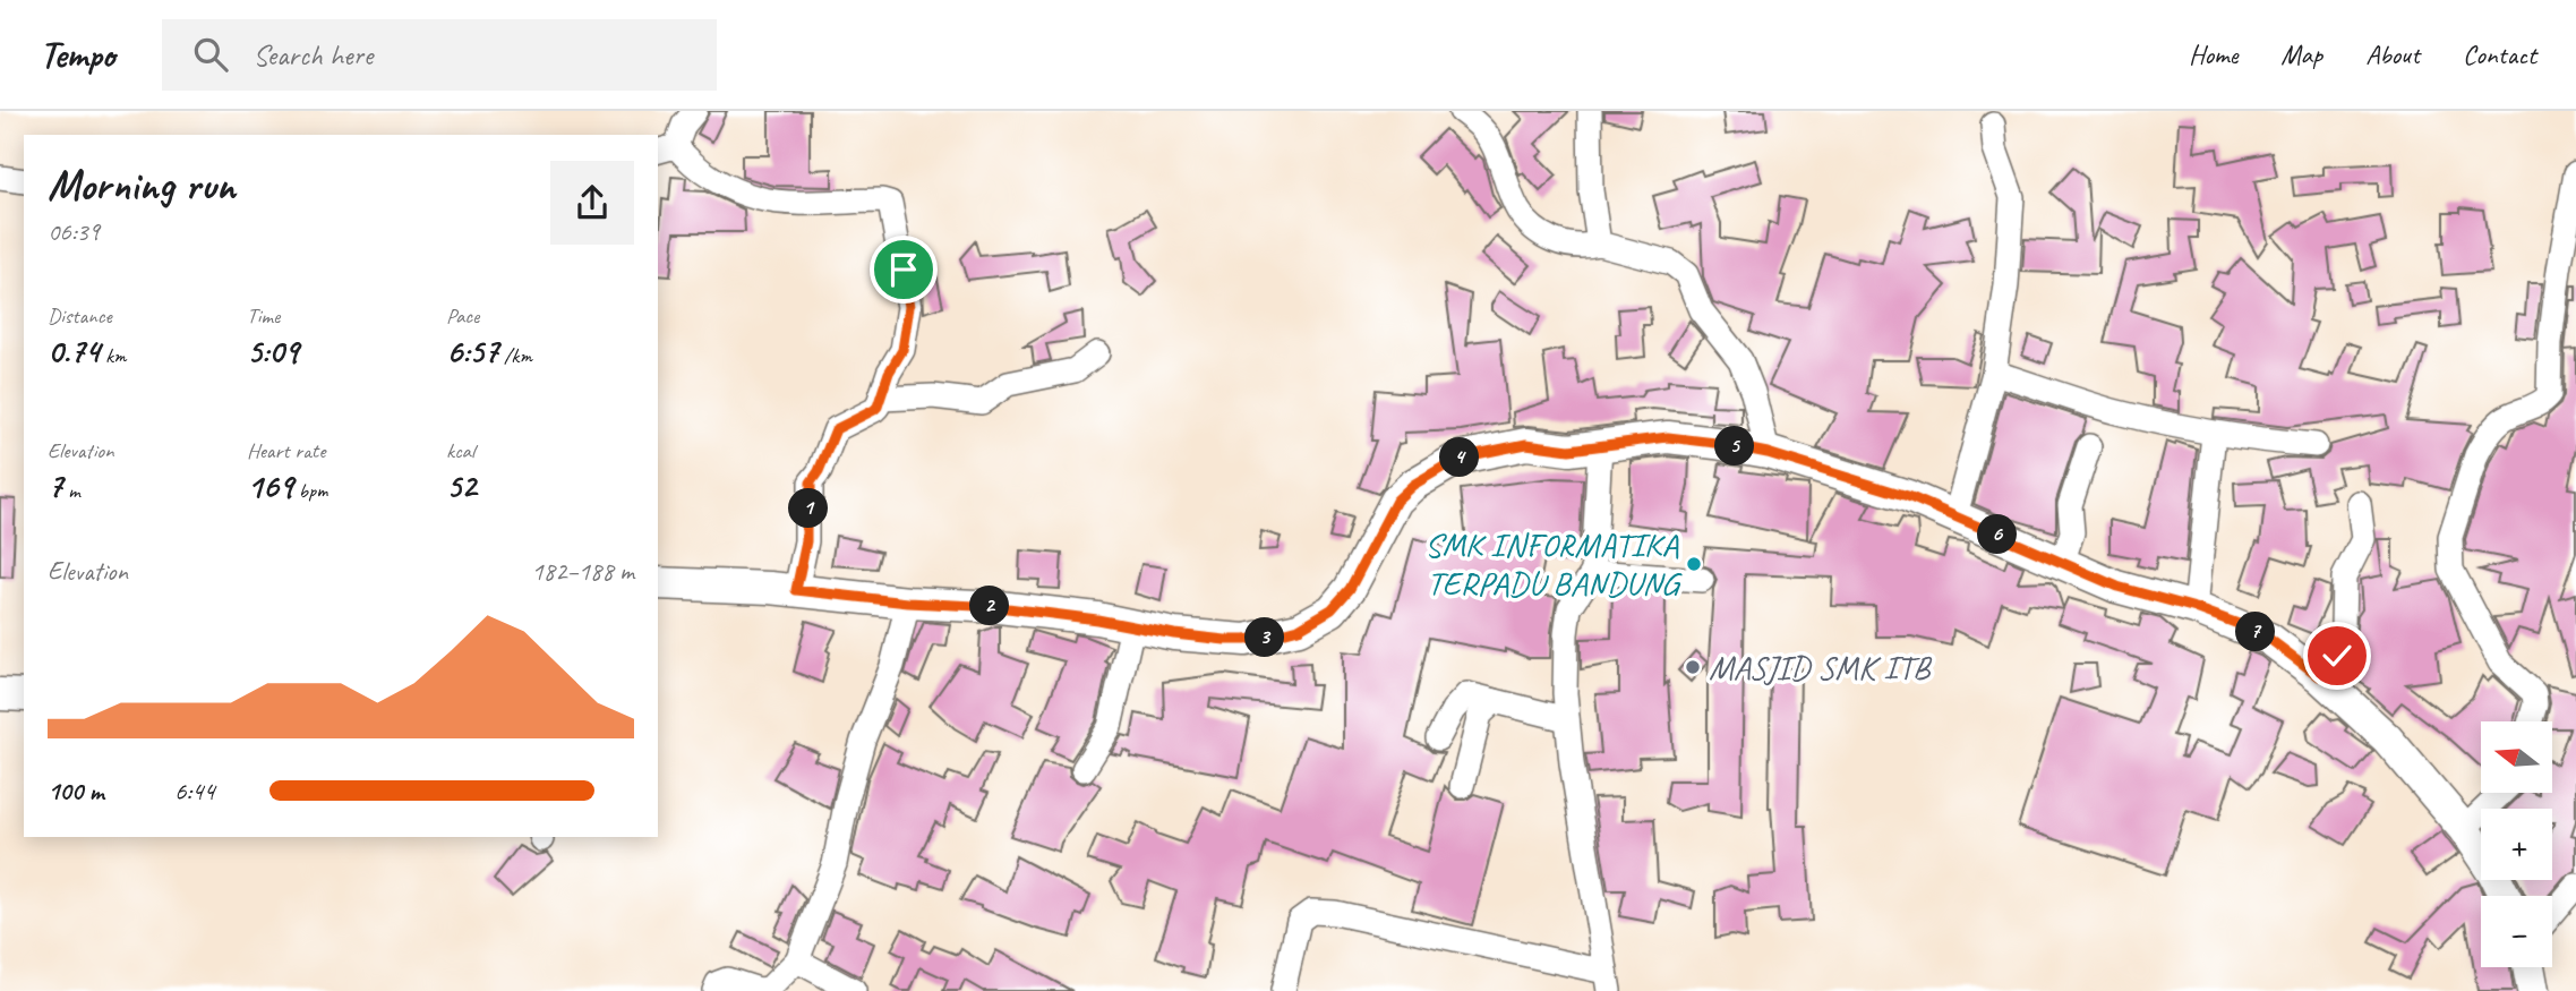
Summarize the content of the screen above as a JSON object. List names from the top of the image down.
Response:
{
  "places": ["SMK INFORMATIKA TERPADU BANDUNG", "MASJID SMK ITB"],
  "north": "left",
  "page": {
    "header": "Tempo",
    "search": "Search here",
    "nav": [
      "Home",
      "Map",
      "About",
      "Contact"
    ],
    "heading": ["Morning run", "06:39"],
    "stats": [
      ["Distance", "0.74 km"],
      ["Time", "5:09"],
      ["Pace", "6:57 /km"],
      ["Elevation", "7 m"],
      ["Heart rate", "169 bpm"],
      ["kcal", "52"]
    ],
    "pins": [
      "5",
      "4",
      "1",
      "6",
      "2",
      "7",
      "3"
    ],
    "chart": ["Elevation", "182–188 m"],
    "map_buttons": ["+", "−"],
    "list": [
      {
        "name": "100 m",
        "note": "6:44"
      }
    ]
  }
}
